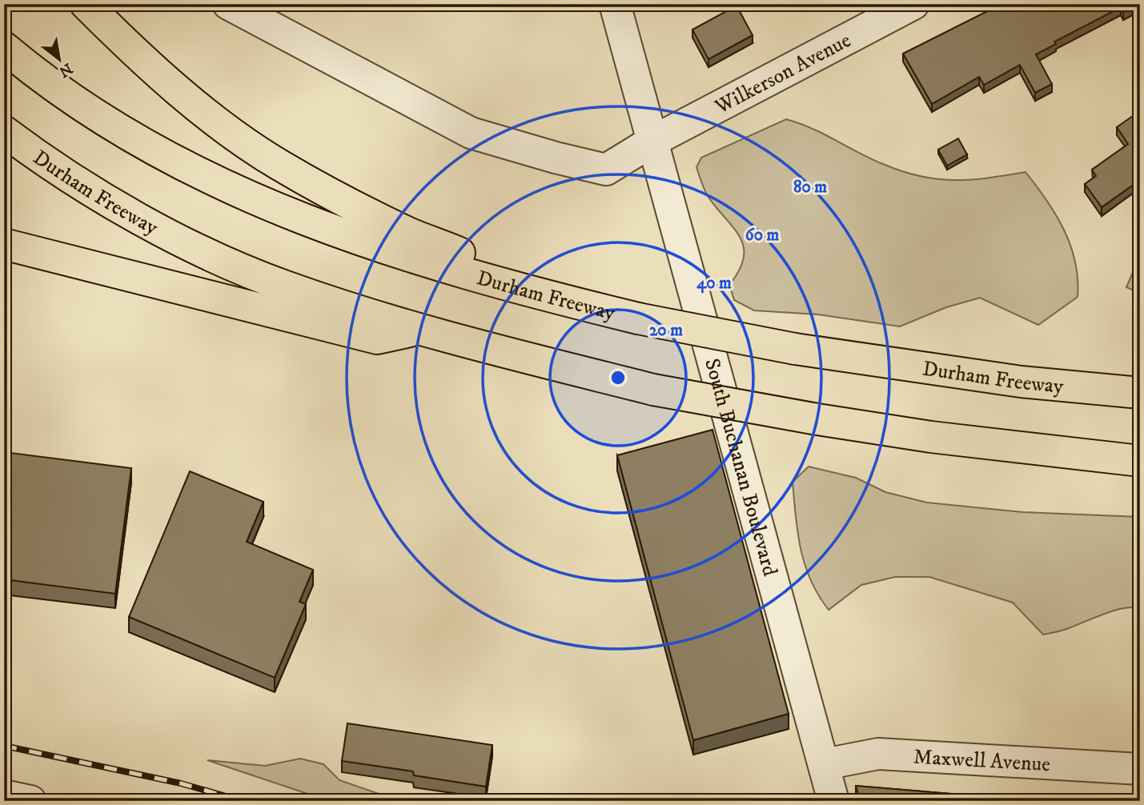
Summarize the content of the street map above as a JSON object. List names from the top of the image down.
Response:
{
  "streets": {
    "highway": ["Durham Freeway"],
    "street": ["Wilkerson Avenue", "South Buchanan Boulevard", "Maxwell Avenue"]
  },
  "crossings": [
    ["Wilkerson Avenue", "South Buchanan Boulevard"],
    ["South Buchanan Boulevard", "Maxwell Avenue"]
  ],
  "north": "bottom right",
  "rings": [
    "80 m",
    "60 m",
    "40 m",
    "20 m"
  ]
}
